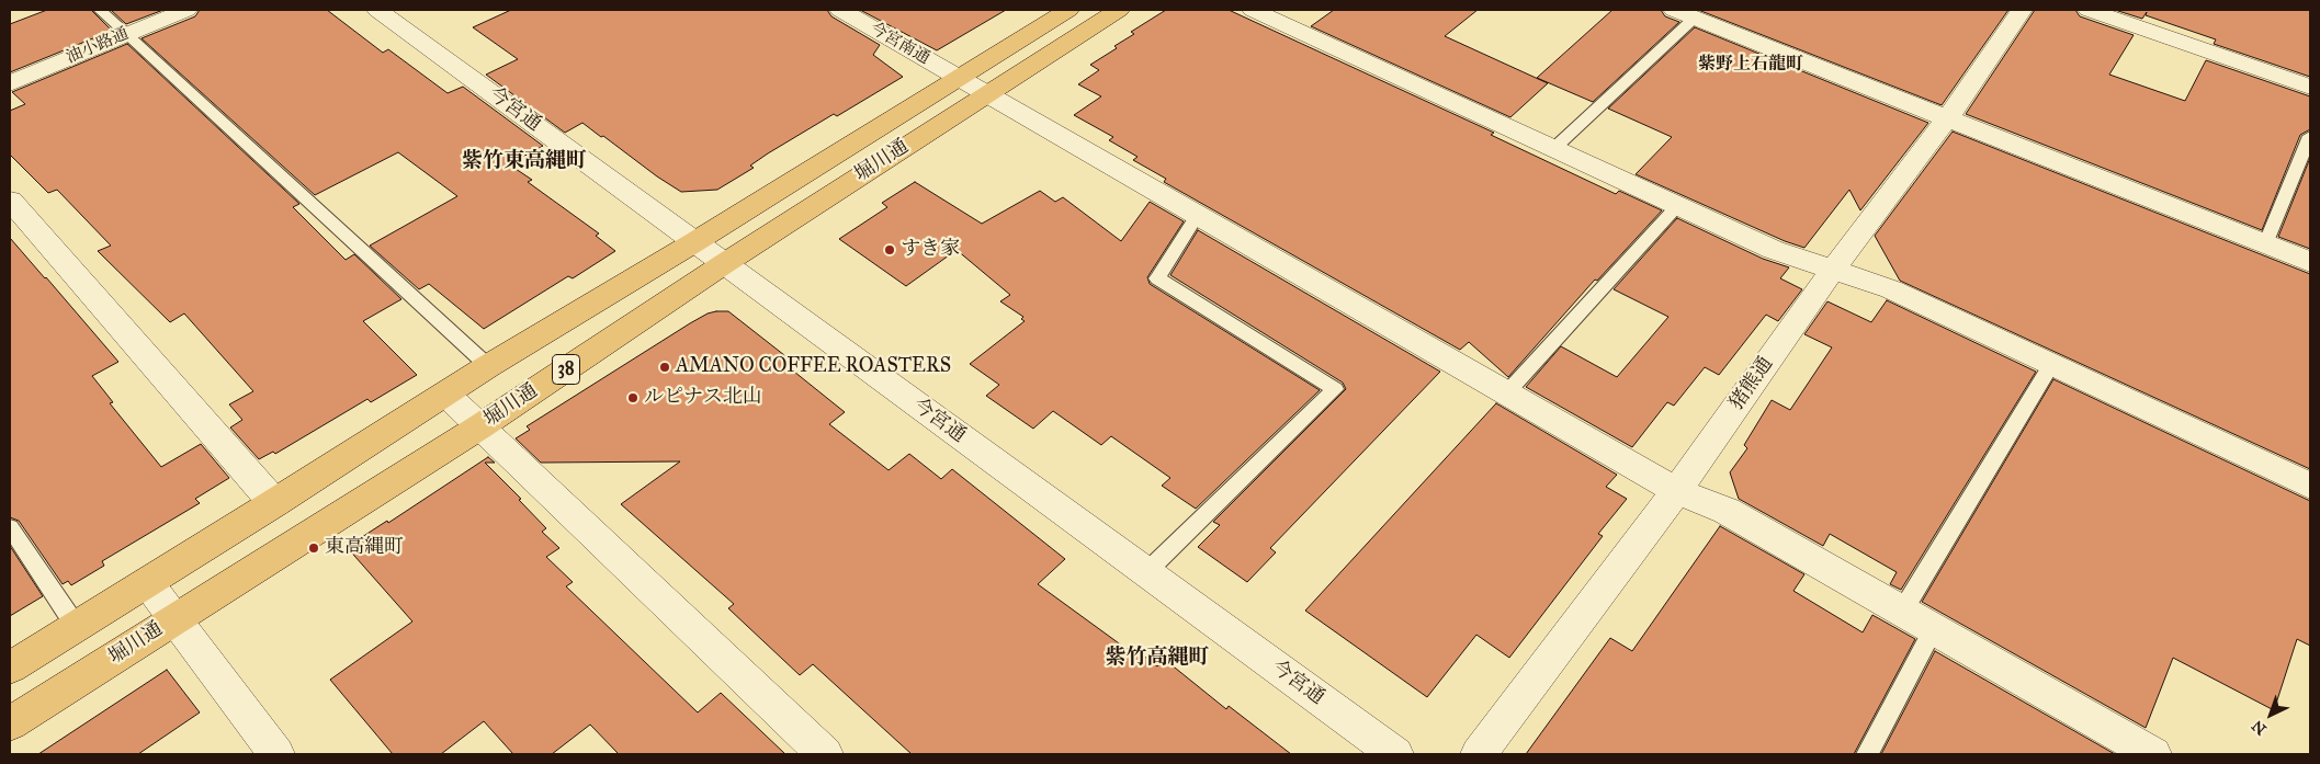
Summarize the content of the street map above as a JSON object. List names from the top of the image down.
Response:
{
  "streets": {
    "main road": ["堀川通", "38"],
    "street": [
      "今宮南通",
      "油小路通",
      "今宮通",
      "猪熊通"
    ]
  },
  "crossings": [
    ["今宮南通", "堀川通"],
    ["今宮南通", "猪熊通"],
    ["今宮通", "堀川通"]
  ],
  "districts": ["紫野上石龍町", "紫竹東高縄町", "紫竹高縄町"],
  "places": [
    "すき家",
    "AMANO COFFEE ROASTERS",
    "ルピナス北山",
    "東高縄町"
  ],
  "north": "bottom left"
}
